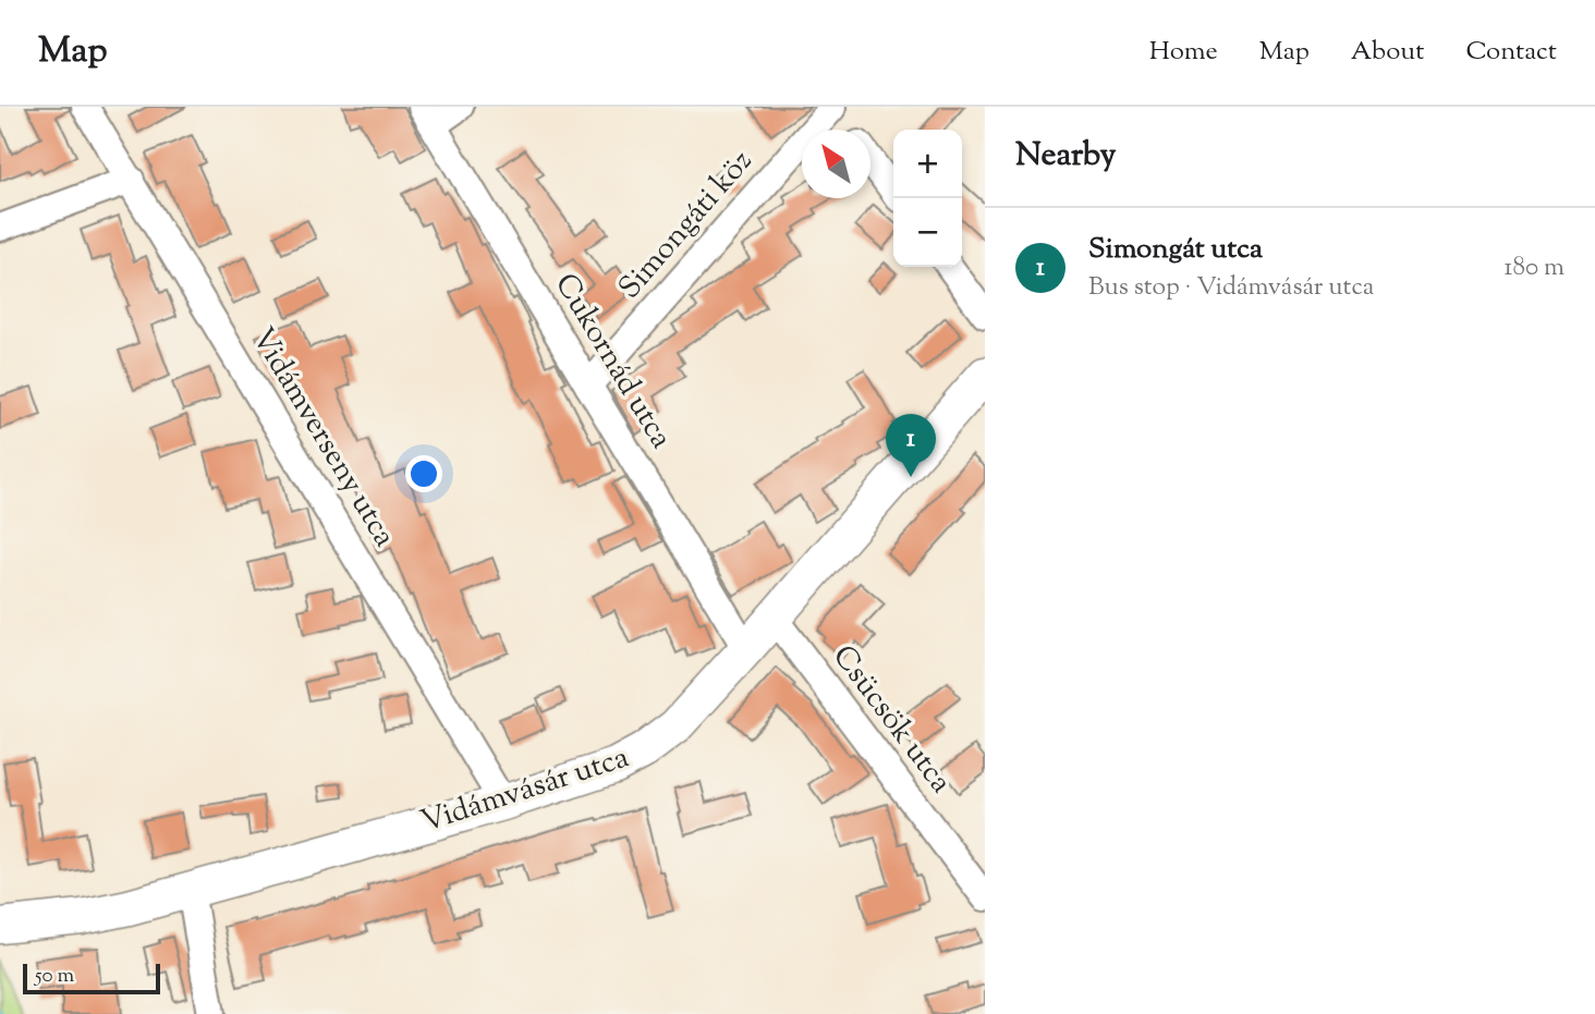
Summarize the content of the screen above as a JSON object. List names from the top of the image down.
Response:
{
  "streets": {
    "main road": ["Vidámvásár utca"],
    "street": [
      "Simongáti köz",
      "Cukornád utca",
      "Vidámverseny utca",
      "Csücsök utca"
    ]
  },
  "crossings": [
    ["Simongáti köz", "Cukornád utca"],
    ["Cukornád utca", "Vidámvásár utca"],
    ["Vidámverseny utca", "Vidámvásár utca"],
    ["Csücsök utca", "Vidámvásár utca"]
  ],
  "scale_bar": "50 m",
  "north": "top left",
  "page": {
    "header": "Map",
    "nav": [
      "Home",
      "Map",
      "About",
      "Contact"
    ],
    "heading": "Nearby",
    "map_buttons": ["+", "−"],
    "list": [
      {
        "mark": "1",
        "name": "Simongát utca",
        "note": "Bus stop · Vidámvásár utca",
        "value": "180 m"
      }
    ],
    "pins": "1",
    "scale": "50 m"
  }
}
